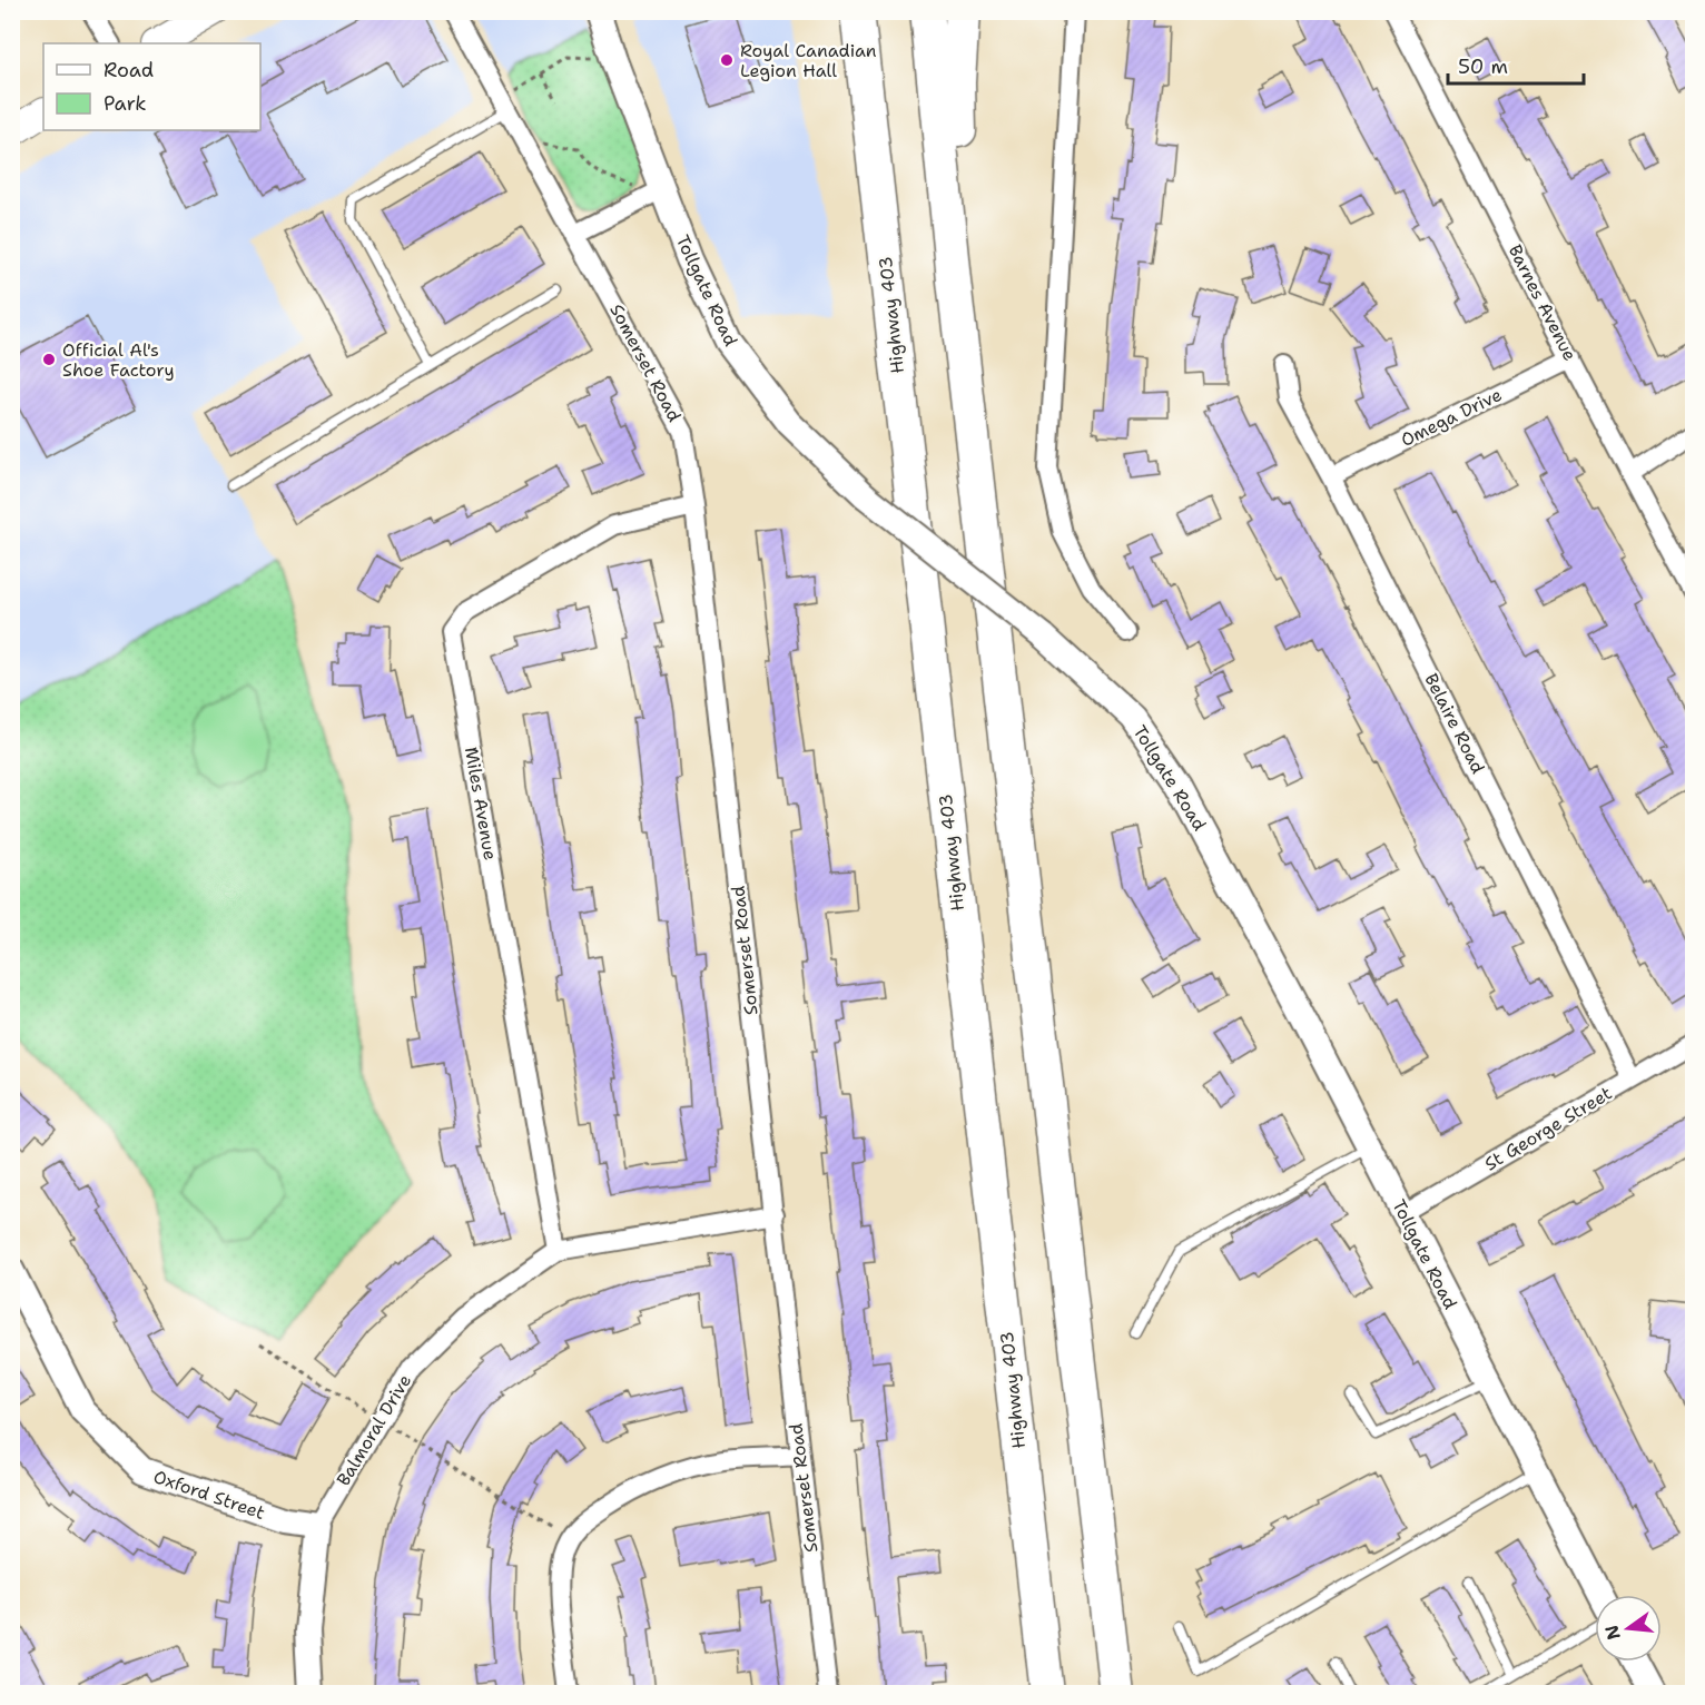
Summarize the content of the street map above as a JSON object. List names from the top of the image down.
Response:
{
  "streets": {
    "highway": ["Highway 403"],
    "main road": ["Tollgate Road", "Balmoral Drive", "Oxford Street"],
    "street": [
      "Barnes Avenue",
      "Somerset Road",
      "Omega Drive",
      "Belaire Road",
      "Miles Avenue",
      "St George Street"
    ]
  },
  "crossings": [
    ["Tollgate Road", "St George Street"],
    ["Barnes Avenue", "Omega Drive"],
    ["Somerset Road", "Miles Avenue"],
    ["Somerset Road", "Balmoral Drive"],
    ["Omega Drive", "Belaire Road"],
    ["Belaire Road", "St George Street"],
    ["Miles Avenue", "Balmoral Drive"],
    ["Balmoral Drive", "Oxford Street"]
  ],
  "places": ["Royal Canadian Legion Hall", "Official Al's Shoe Factory"],
  "legend": ["Road", "Park"],
  "scale_bar": "50 m",
  "north": "left"
}
